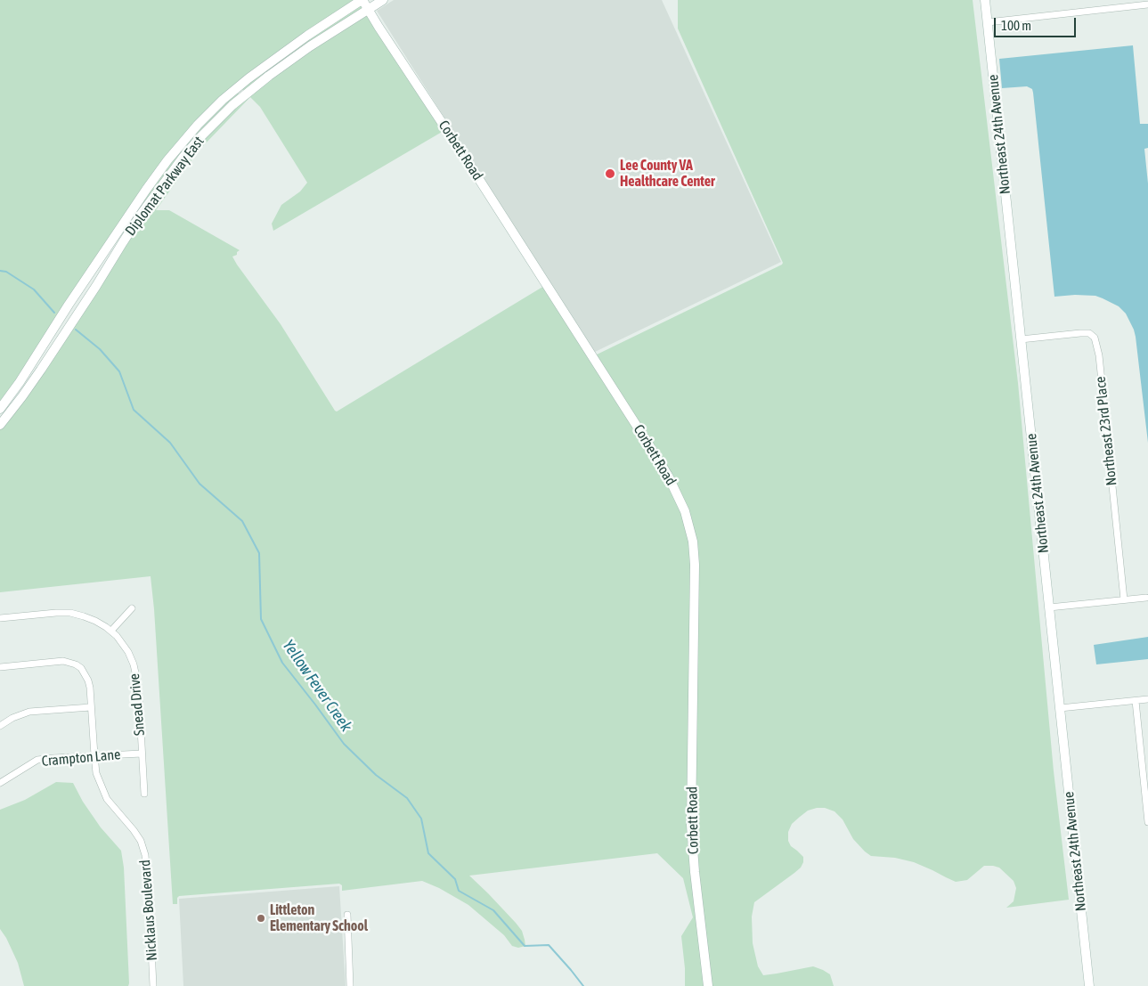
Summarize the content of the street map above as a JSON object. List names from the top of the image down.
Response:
{
  "streets": {
    "street": [
      "Northeast 24th Avenue",
      "Corbett Road",
      "Diplomat Parkway East",
      "Northeast 23rd Place",
      "Snead Drive",
      "Crampton Lane",
      "Nicklaus Boulevard"
    ]
  },
  "crossings": [
    ["Northeast 24th Avenue", "Northeast 23rd Place"],
    ["Corbett Road", "Diplomat Parkway East"],
    ["Snead Drive", "Crampton Lane"],
    ["Crampton Lane", "Nicklaus Boulevard"]
  ],
  "water": ["Yellow Fever Creek"],
  "places": ["Lee County VA Healthcare Center", "Littleton Elementary School"],
  "scale_bar": "100 m"
}
